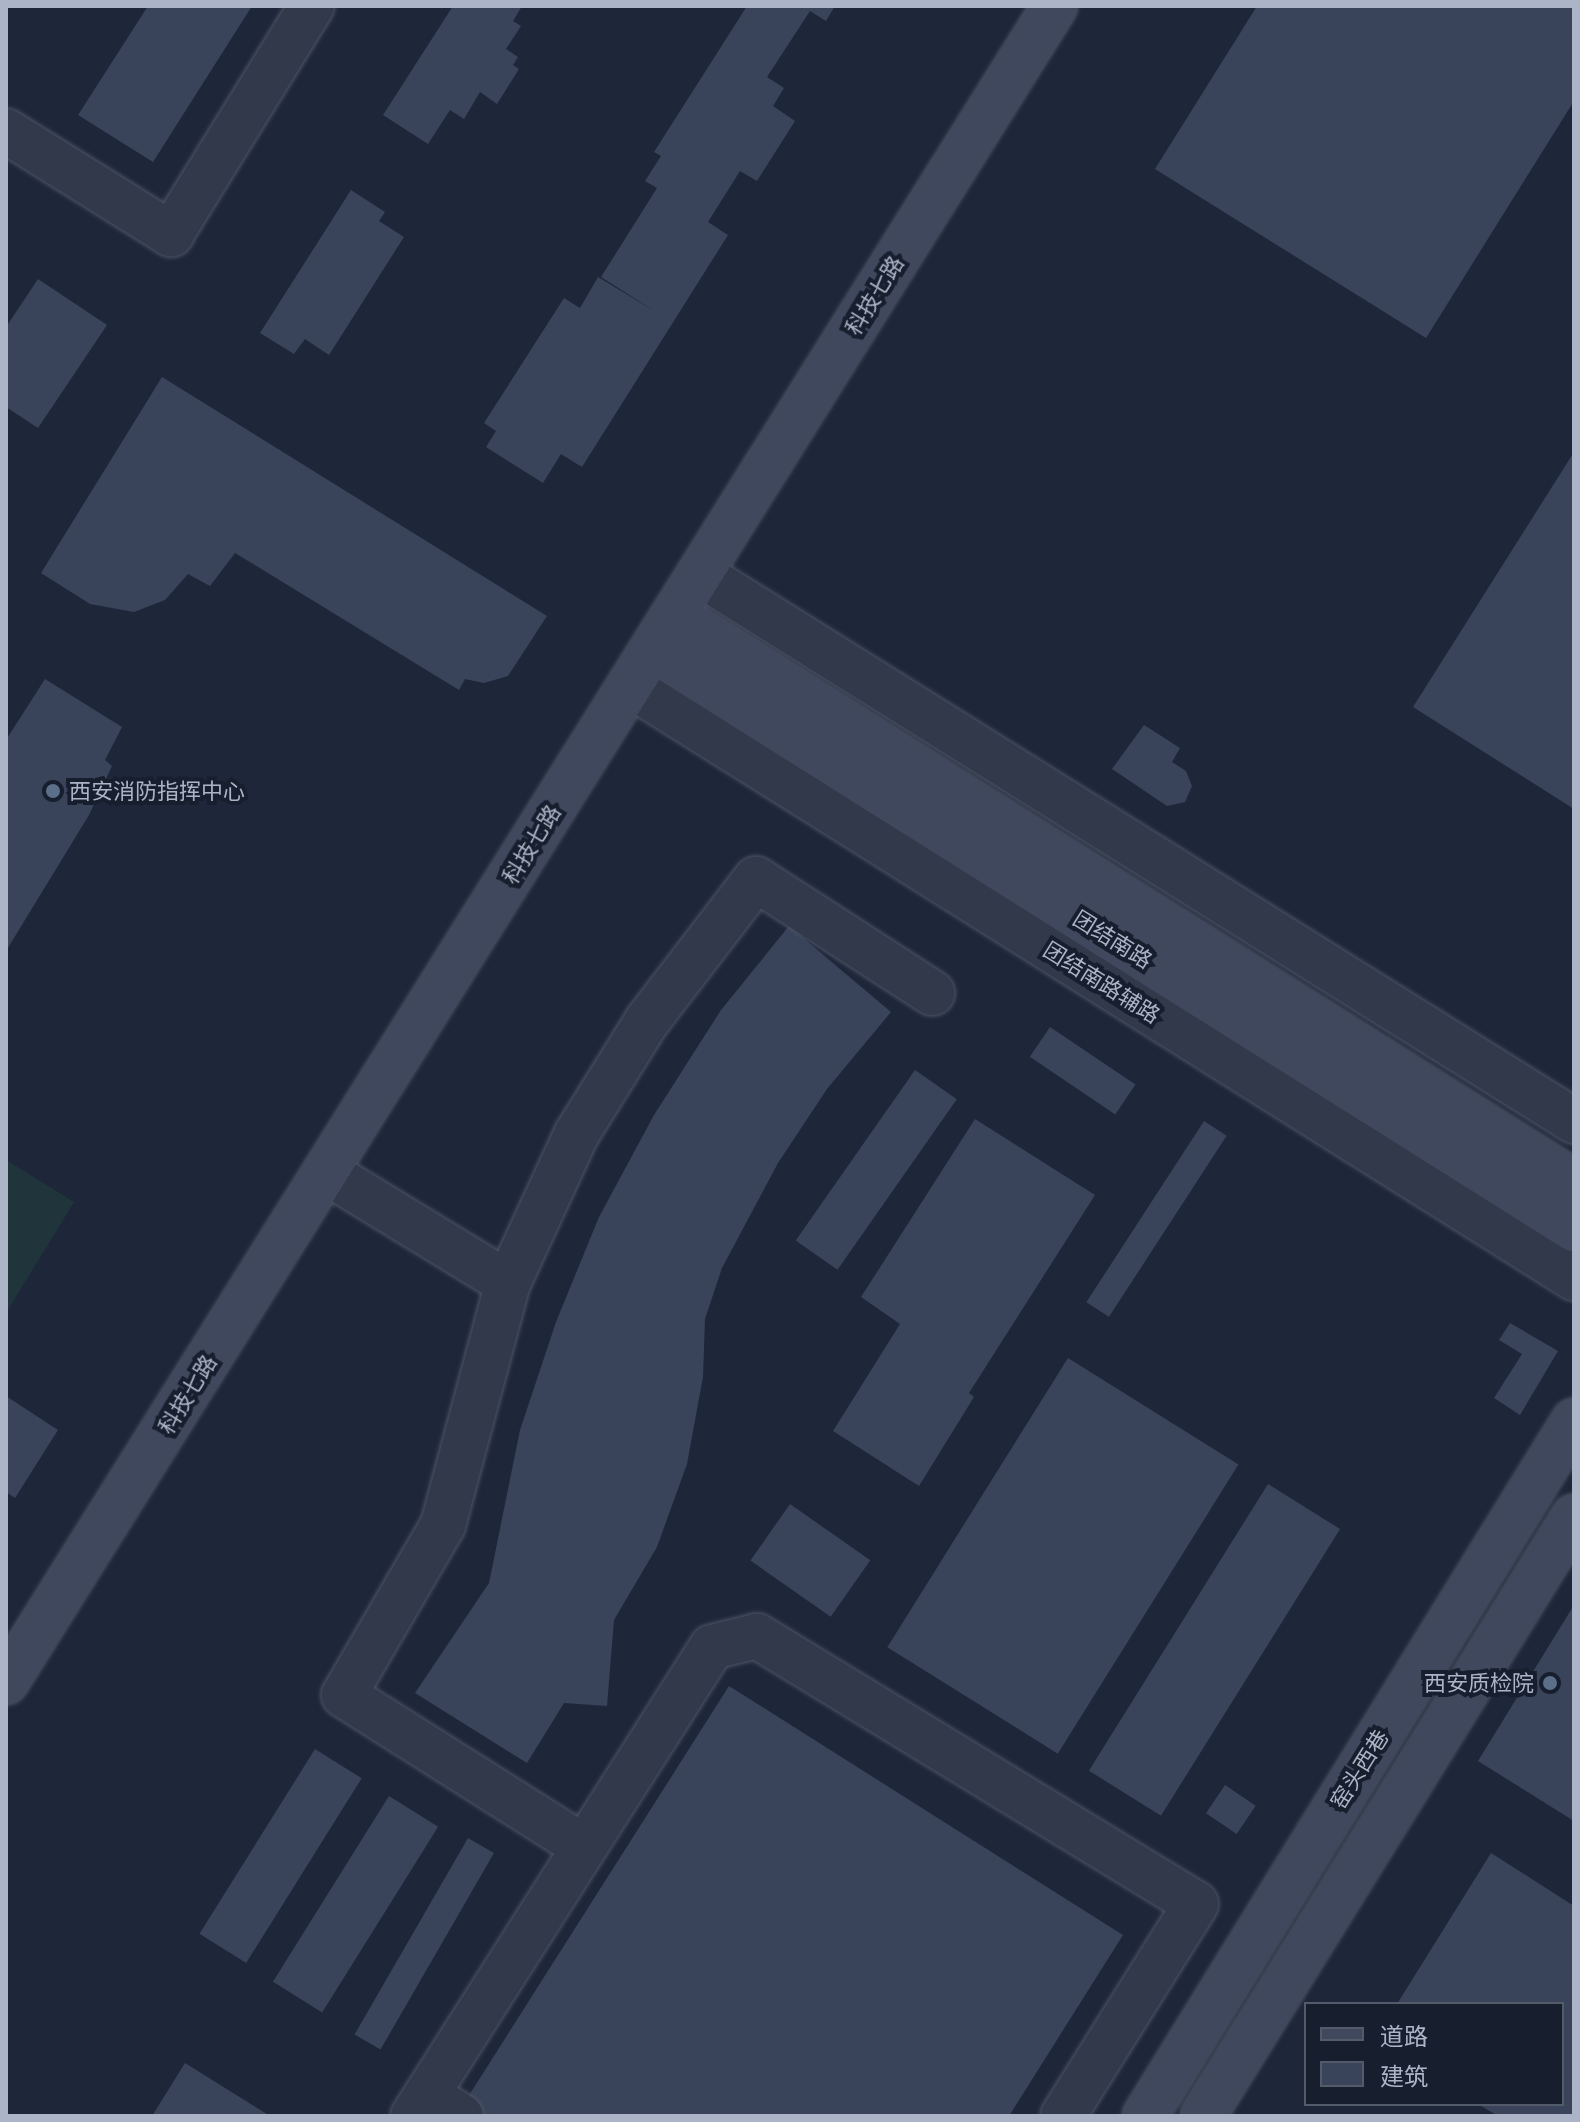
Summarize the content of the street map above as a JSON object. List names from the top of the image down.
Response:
{
  "streets": {
    "street": [
      "科技七路",
      "团结南路",
      "团结南路辅路",
      "窑头西巷"
    ]
  },
  "crossings": [
    ["科技七路", "团结南路"],
    ["科技七路", "团结南路辅路"],
    ["团结南路", "团结南路辅路"]
  ],
  "places": ["西安消防指挥中心", "西安质检院"],
  "legend": ["道路", "建筑"]
}
